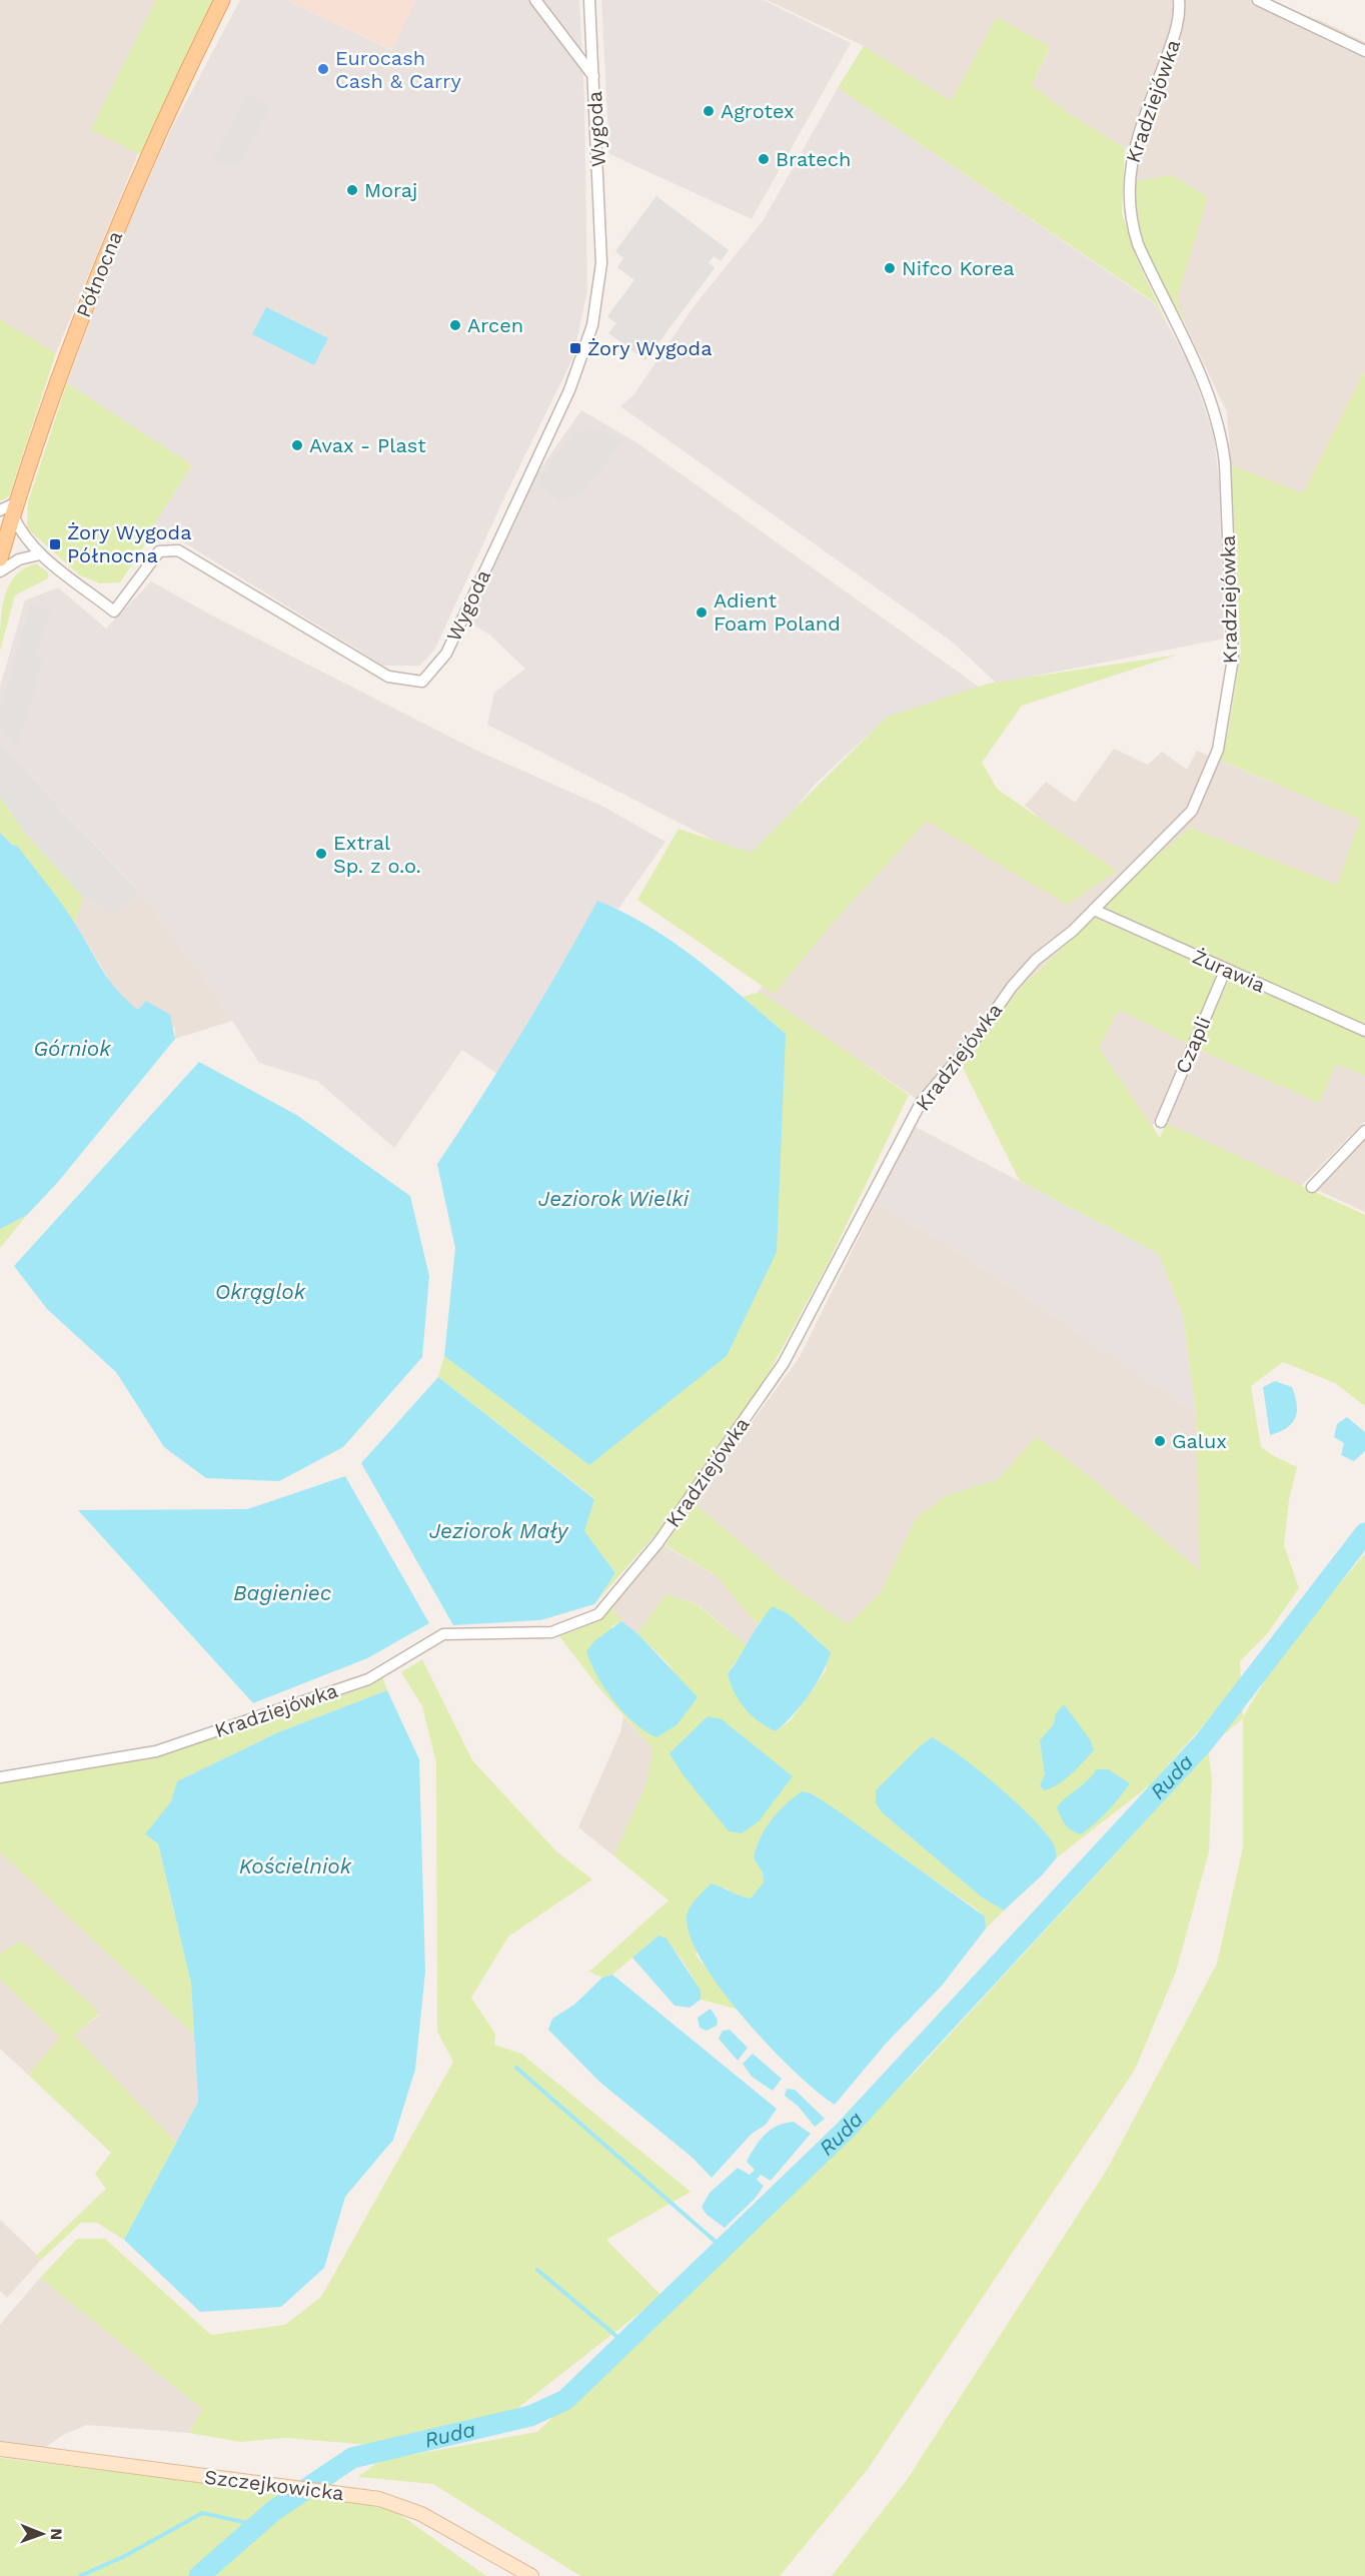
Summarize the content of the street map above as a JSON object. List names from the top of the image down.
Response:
{
  "streets": {
    "main road": ["Północna", "Szczejkowicka"],
    "street": [
      "Kradziejówka",
      "Wygoda",
      "Żurawia",
      "Czapli"
    ]
  },
  "crossings": [
    ["Kradziejówka", "Żurawia"],
    ["Wygoda", "Północna"],
    ["Żurawia", "Czapli"]
  ],
  "water": [
    "Górniok",
    "Jeziorok Wielki",
    "Okrąglok",
    "Jeziorok Mały",
    "Bagieniec",
    "Ruda",
    "Kościelniok"
  ],
  "places": {
    "other": [
      "Eurocash Cash & Carry",
      "Agrotex",
      "Bratech",
      "Moraj",
      "Nifco Korea",
      "Arcen",
      "Avax - Plast",
      "Adient Foam Poland",
      "Extral Sp. z o.o.",
      "Galux"
    ],
    "transit": ["Żory Wygoda", "Żory Wygoda Północna"]
  },
  "north": "right"
}
